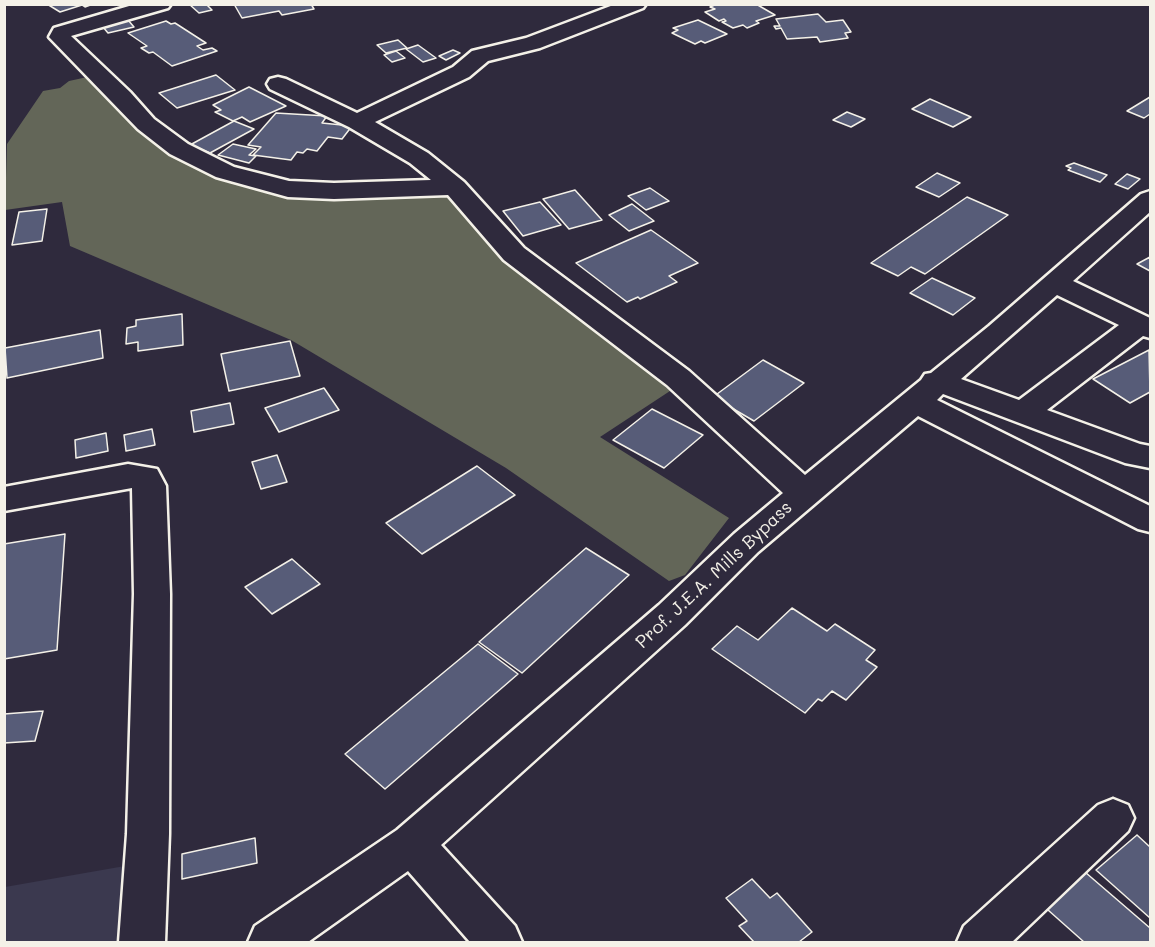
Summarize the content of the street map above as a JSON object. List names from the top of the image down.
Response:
{
  "streets": {
    "street": ["Prof. J.E.A. Mills Bypass"]
  }
}
